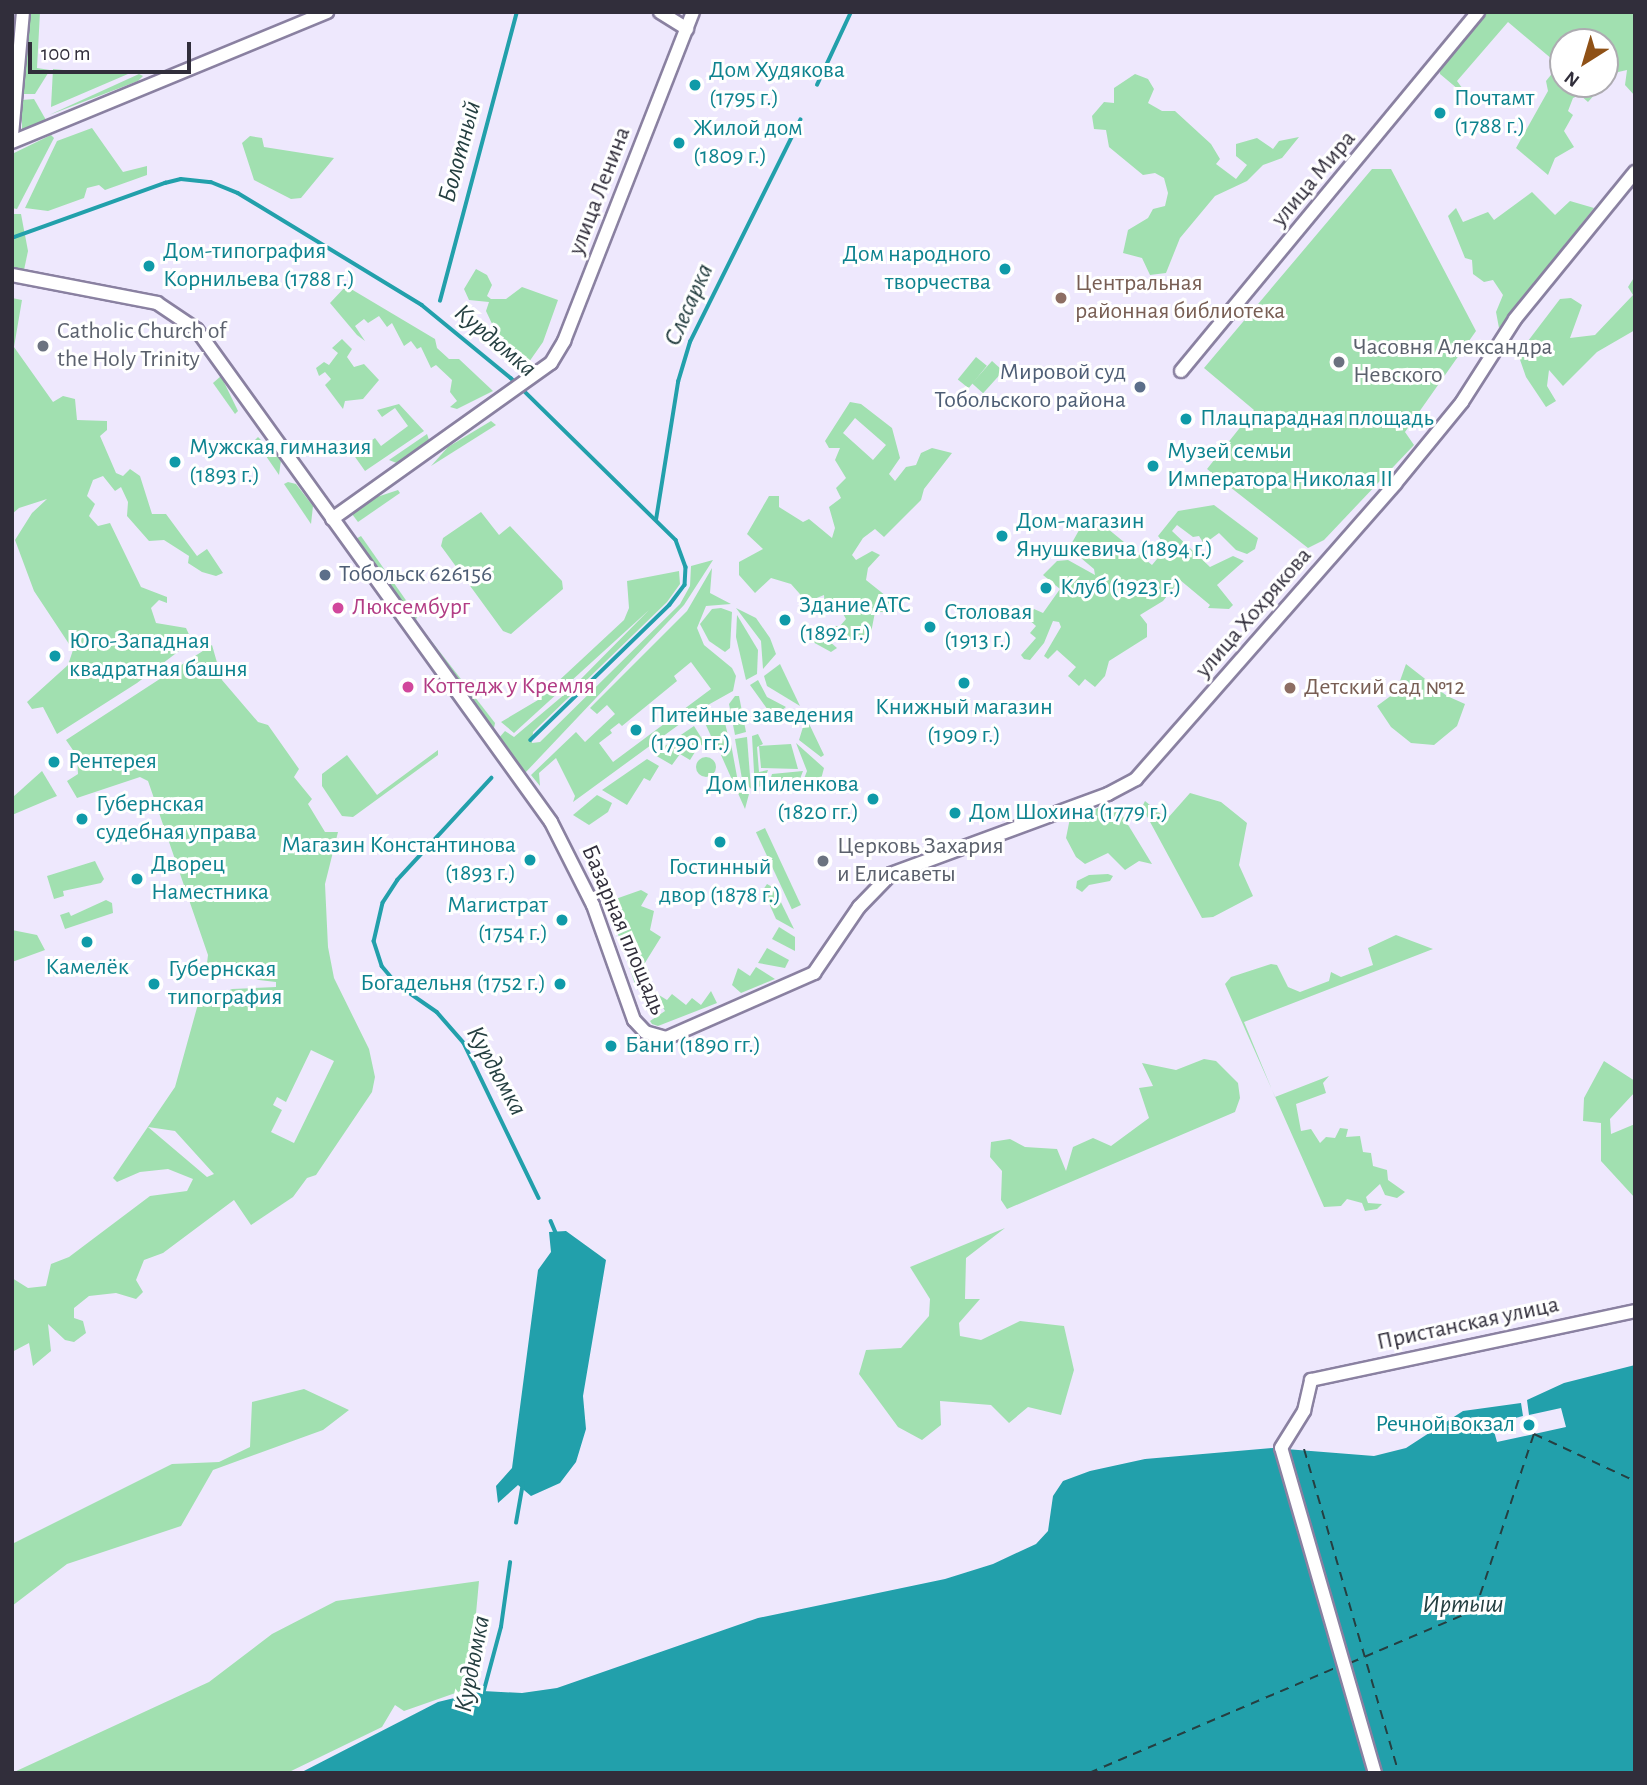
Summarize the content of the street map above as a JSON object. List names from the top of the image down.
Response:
{
  "streets": {
    "main road": [
      "улица Мира",
      "улица Ленина",
      "улица Хохрякова",
      "Базарная площадь",
      "Пристанская улица"
    ]
  },
  "crossings": [
    ["улица Ленина", "Базарная площадь"],
    ["улица Хохрякова", "Базарная площадь"]
  ],
  "water": [
    "Болотный",
    "Слесарка",
    "Курдюмка",
    "Иртыш"
  ],
  "places": [
    "Дом Худякова (1795 г.)",
    "Почтамт (1788 г.)",
    "Жилой дом (1809 г.)",
    "Дом-типография Корнильева (1788 г.)",
    "Дом народного творчества",
    "Центральная районная библиотека",
    "Catholic Church of the Holy Trinity",
    "Часовня Александра Невского",
    "Мировой суд Тобольского района",
    "Плацпарадная площадь",
    "Мужская гимназия (1893 г.)",
    "Музей семьи Императора Николая II",
    "Дом-магазин Янушкевича (1894 г.)",
    "Тобольск 626156",
    "Клуб (1923 г.)",
    "Люксембург",
    "Здание АТС (1892 г.)",
    "Столовая (1913 г.)",
    "Юго-Западная квадратная башня",
    "Книжный магазин (1909 г.)",
    "Коттедж у Кремля",
    "Детский сад №12",
    "Питейные заведения (1790 гг.)",
    "Рентерея",
    "Дом Пиленкова (1820 гг.)",
    "Дом Шохина (1779 г.)",
    "Губернская судебная управа",
    "Гостинный двор (1878 г.)",
    "Магазин Константинова (1893 г.)",
    "Церковь Захария и Елисаветы",
    "Дворец Наместника",
    "Магистрат (1754 г.)",
    "Камелёк",
    "Губернская типография",
    "Богадельня (1752 г.)",
    "Бани (1890 гг.)",
    "Речной вокзал"
  ],
  "scale_bar": "100 m",
  "north": "bottom left"
}
